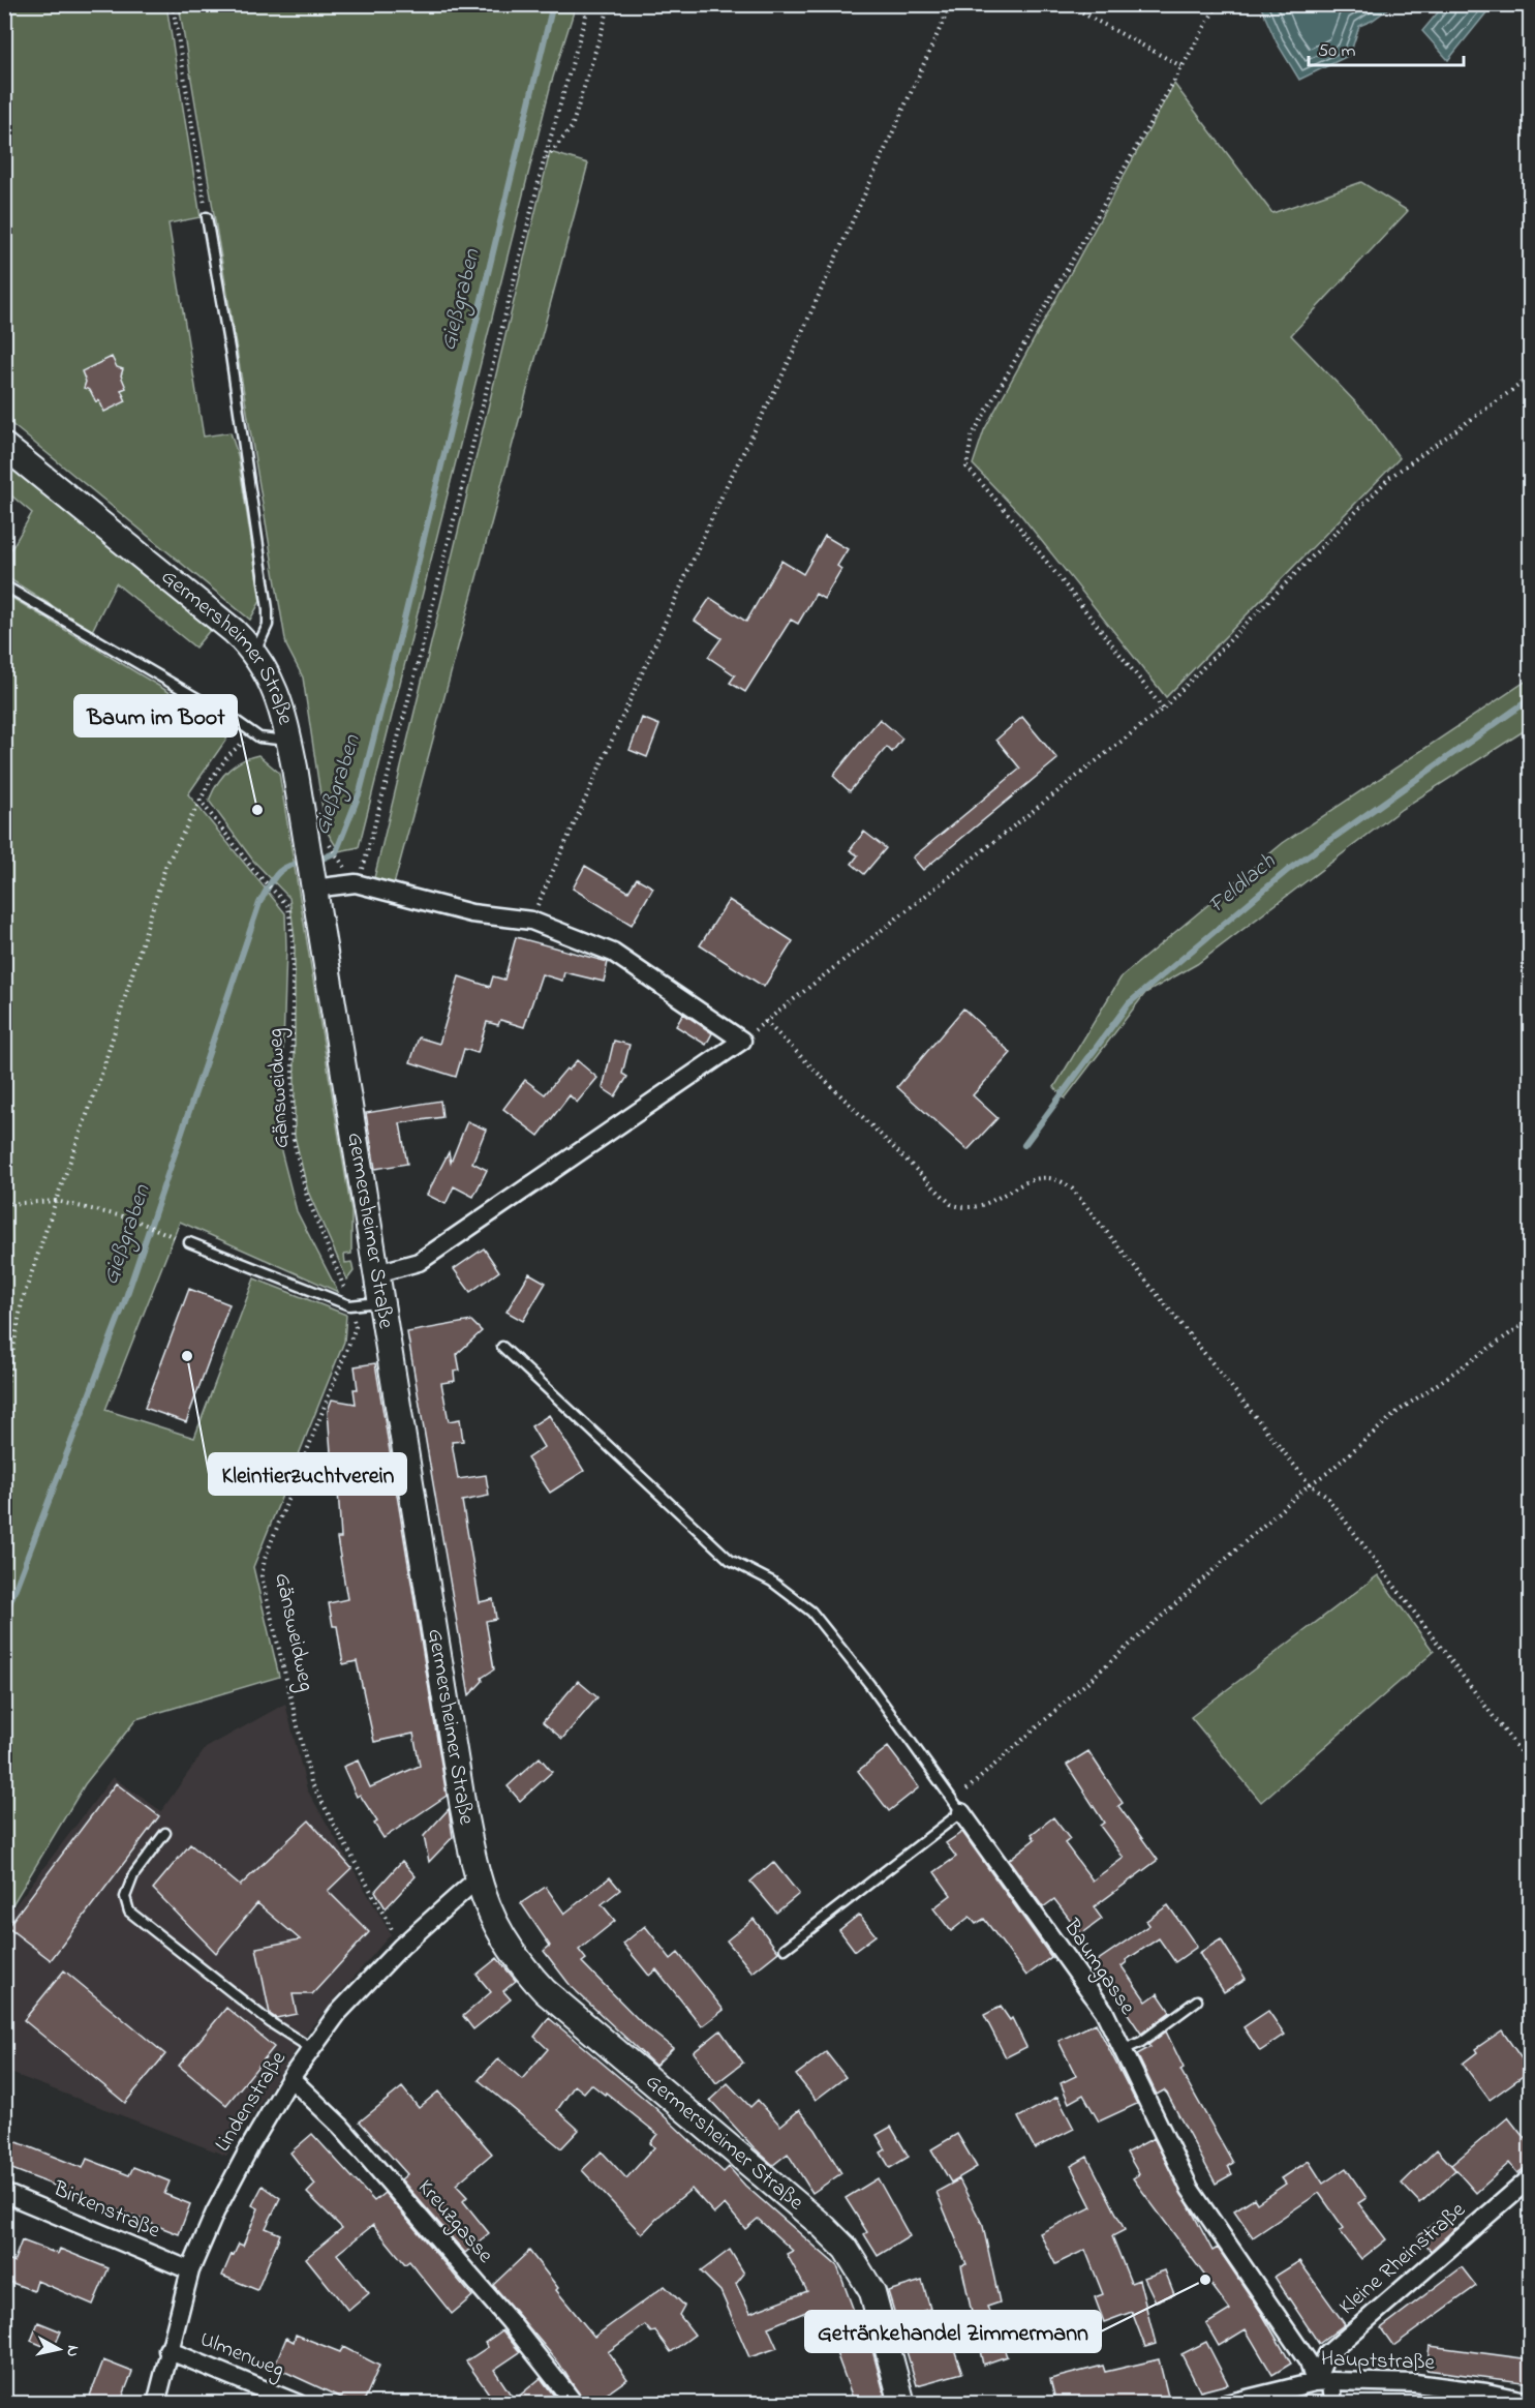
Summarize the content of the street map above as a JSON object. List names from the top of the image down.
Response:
{
  "streets": {
    "street": [
      "Germersheimer Straße",
      "Baumgasse",
      "Lindenstraße",
      "Birkenstraße",
      "Kreuzgasse",
      "Kleine Rheinstraße",
      "Ulmenweg",
      "Hauptstraße"
    ],
    "path": ["Gänsweidweg"]
  },
  "crossings": [
    ["Germersheimer Straße", "Lindenstraße"],
    ["Gänsweidweg", "Lindenstraße"],
    ["Baumgasse", "Kleine Rheinstraße"],
    ["Baumgasse", "Hauptstraße"],
    ["Lindenstraße", "Birkenstraße"],
    ["Lindenstraße", "Kreuzgasse"],
    ["Lindenstraße", "Ulmenweg"],
    ["Kleine Rheinstraße", "Hauptstraße"]
  ],
  "water": ["Gießgraben", "Feldlach"],
  "places": ["Baum im Boot", "Kleintierzuchtverein", "Getränkehandel Zimmermann"],
  "scale_bar": "50 m",
  "north": "right"
}
